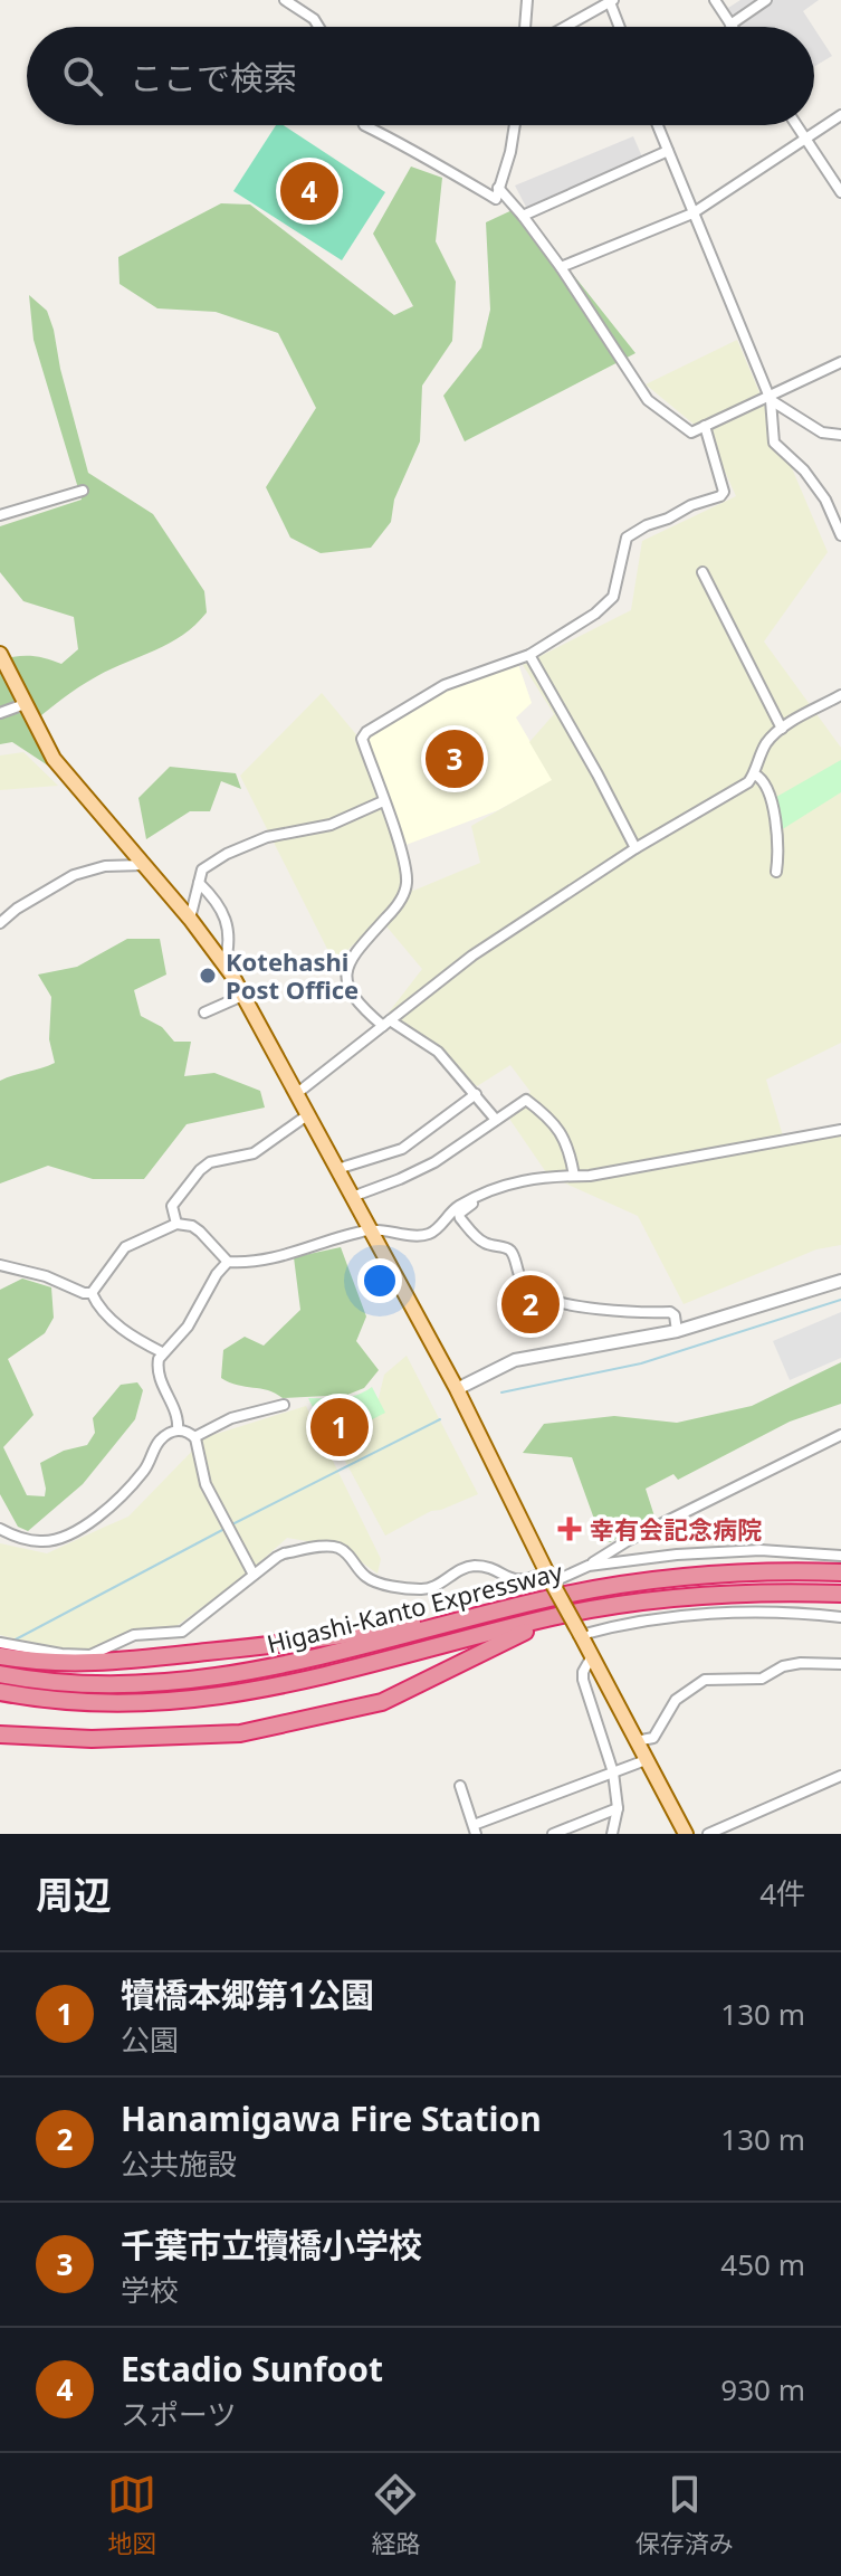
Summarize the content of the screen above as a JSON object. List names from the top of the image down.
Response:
{
  "streets": {
    "highway": ["Higashi-Kanto Expressway"]
  },
  "places": {
    "other": ["Kotehashi Post Office"],
    "health": ["幸有会記念病院"]
  },
  "page": {
    "search": "ここで検索",
    "pins": [
      "4",
      "3",
      "2",
      "1"
    ],
    "heading": ["周辺", "4件"],
    "list": [
      {
        "mark": "1",
        "name": "犢橋本郷第1公園",
        "note": "公園",
        "value": "130 m"
      },
      {
        "mark": "2",
        "name": "Hanamigawa Fire Station",
        "note": "公共施設",
        "value": "130 m"
      },
      {
        "mark": "3",
        "name": "千葉市立犢橋小学校",
        "note": "学校",
        "value": "450 m"
      },
      {
        "mark": "4",
        "name": "Estadio Sunfoot",
        "note": "スポーツ",
        "value": "930 m"
      }
    ],
    "nav": ["地図", "経路", "保存済み"]
  }
}
